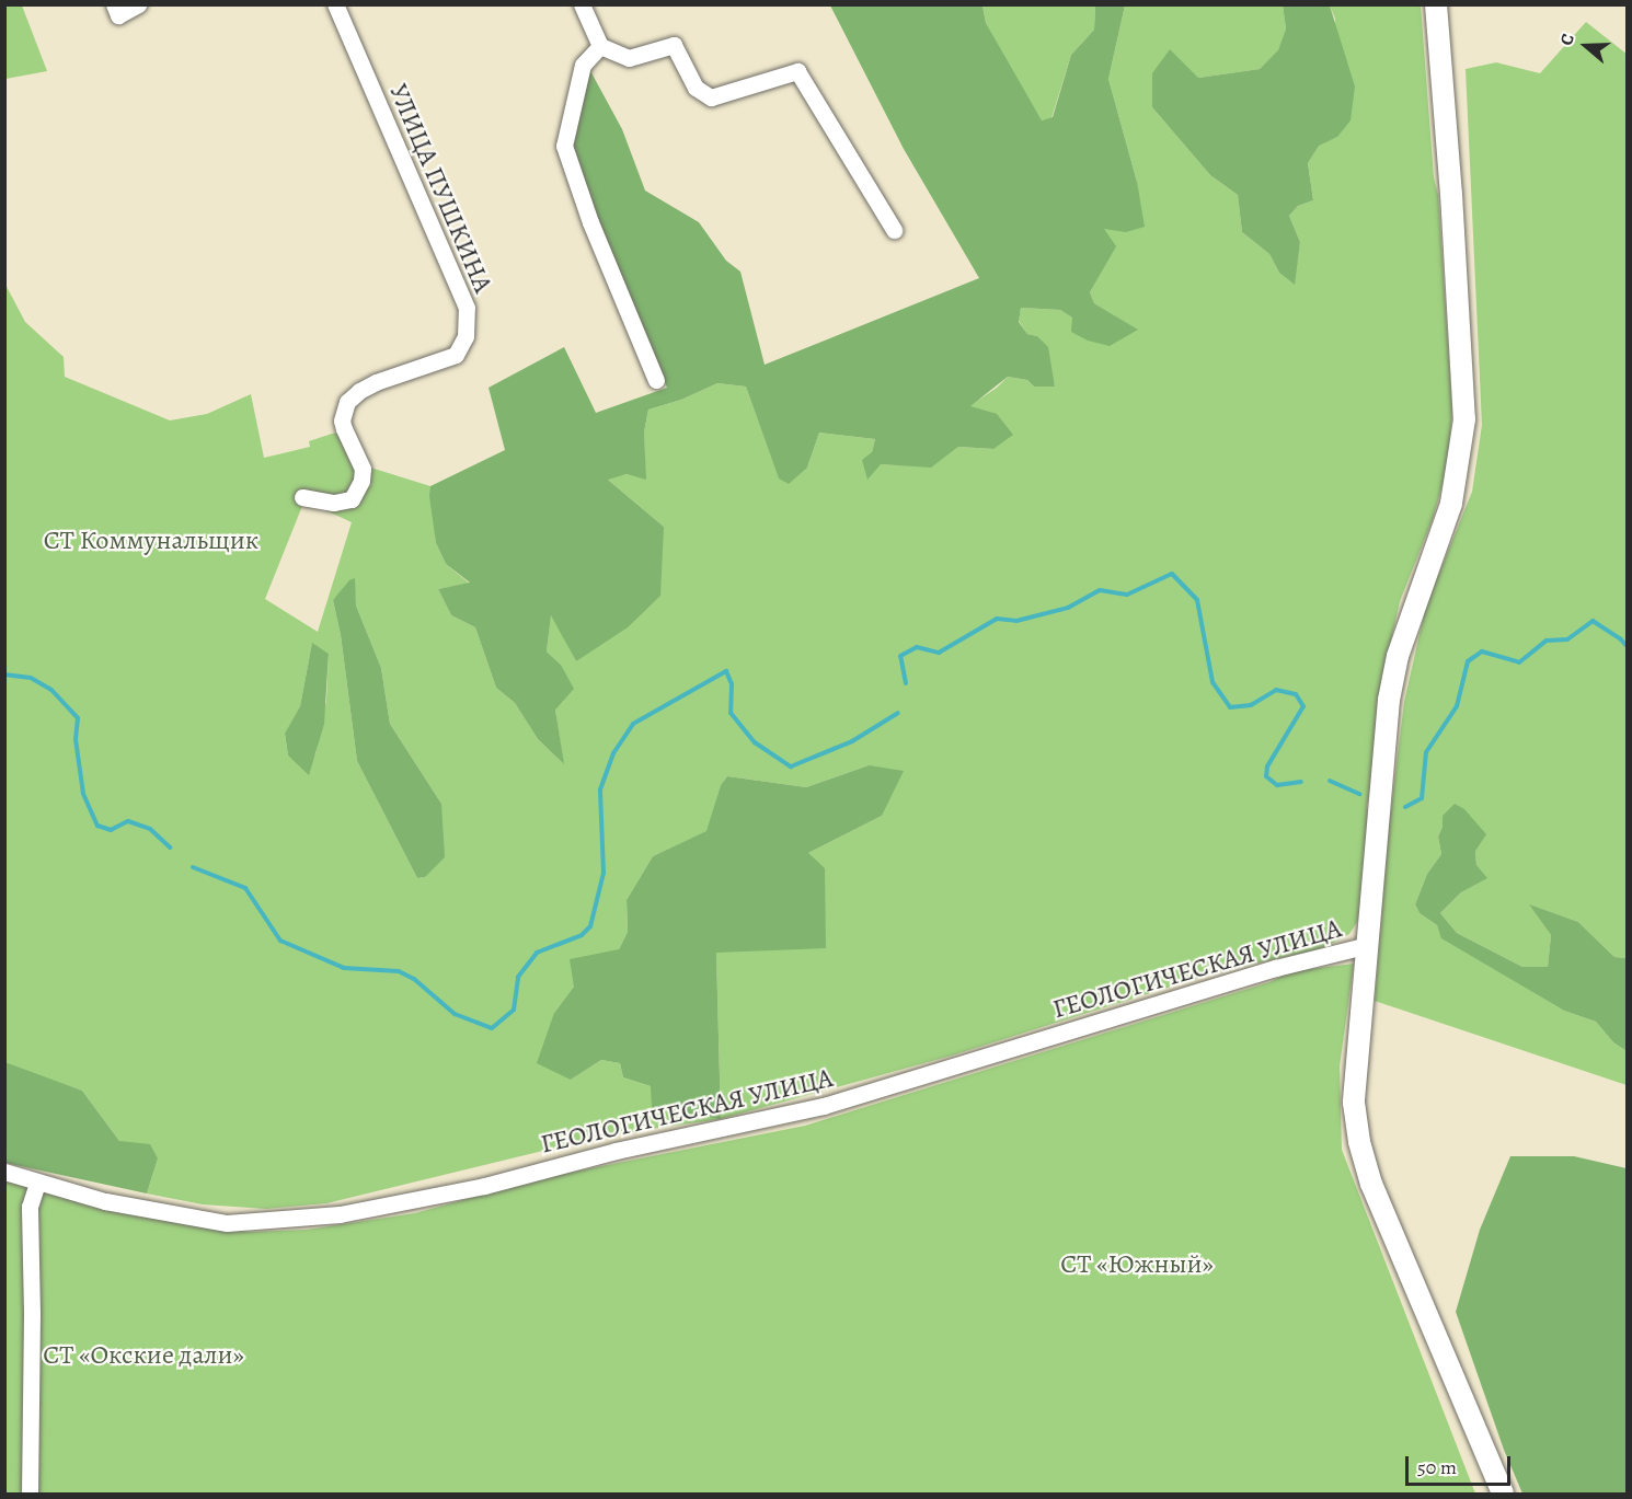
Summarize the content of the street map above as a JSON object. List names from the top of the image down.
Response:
{
  "streets": {
    "street": ["УЛИЦА ПУШКИНА", "ГЕОЛОГИЧЕСКАЯ УЛИЦА"]
  },
  "parks": ["СТ Коммунальщик", "СТ «Южный»", "СТ «Окские дали»"],
  "scale_bar": "50 m",
  "north": "left"
}
